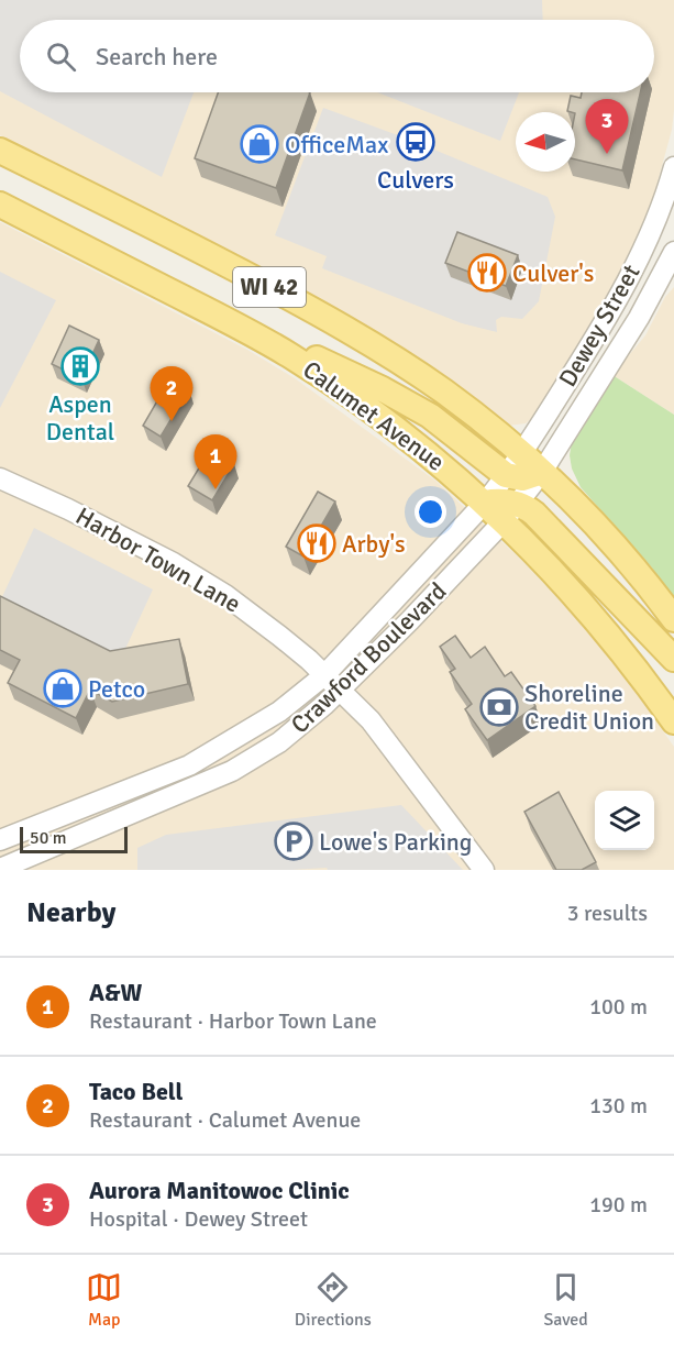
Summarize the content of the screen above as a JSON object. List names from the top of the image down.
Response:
{
  "streets": {
    "main road": ["WI 42", "Calumet Avenue"],
    "street": ["Dewey Street", "Harbor Town Lane", "Crawford Boulevard"]
  },
  "crossings": [
    ["WI 42", "Dewey Street"],
    ["Dewey Street", "Crawford Boulevard"],
    ["Calumet Avenue", "Crawford Boulevard"],
    ["Harbor Town Lane", "Crawford Boulevard"]
  ],
  "places": {
    "bus stop": ["Culvers"],
    "shop": ["OfficeMax", "Petco"],
    "restaurant": ["Culver's", "Arby's"],
    "building": ["Aspen Dental"],
    "bank": ["Shoreline Credit Union"],
    "parking": ["Lowe's Parking"]
  },
  "scale_bar": "50 m",
  "north": "left",
  "page": {
    "search": "Search here",
    "pins": ["3", "2", "1"],
    "scale": "50 m",
    "heading": ["Nearby", "3 results"],
    "list": [
      {
        "mark": "1",
        "name": "A&W",
        "note": "Restaurant · Harbor Town Lane",
        "value": "100 m"
      },
      {
        "mark": "2",
        "name": "Taco Bell",
        "note": "Restaurant · Calumet Avenue",
        "value": "130 m"
      },
      {
        "mark": "3",
        "name": "Aurora Manitowoc Clinic",
        "note": "Hospital · Dewey Street",
        "value": "190 m"
      }
    ],
    "nav": ["Map", "Directions", "Saved"]
  }
}
